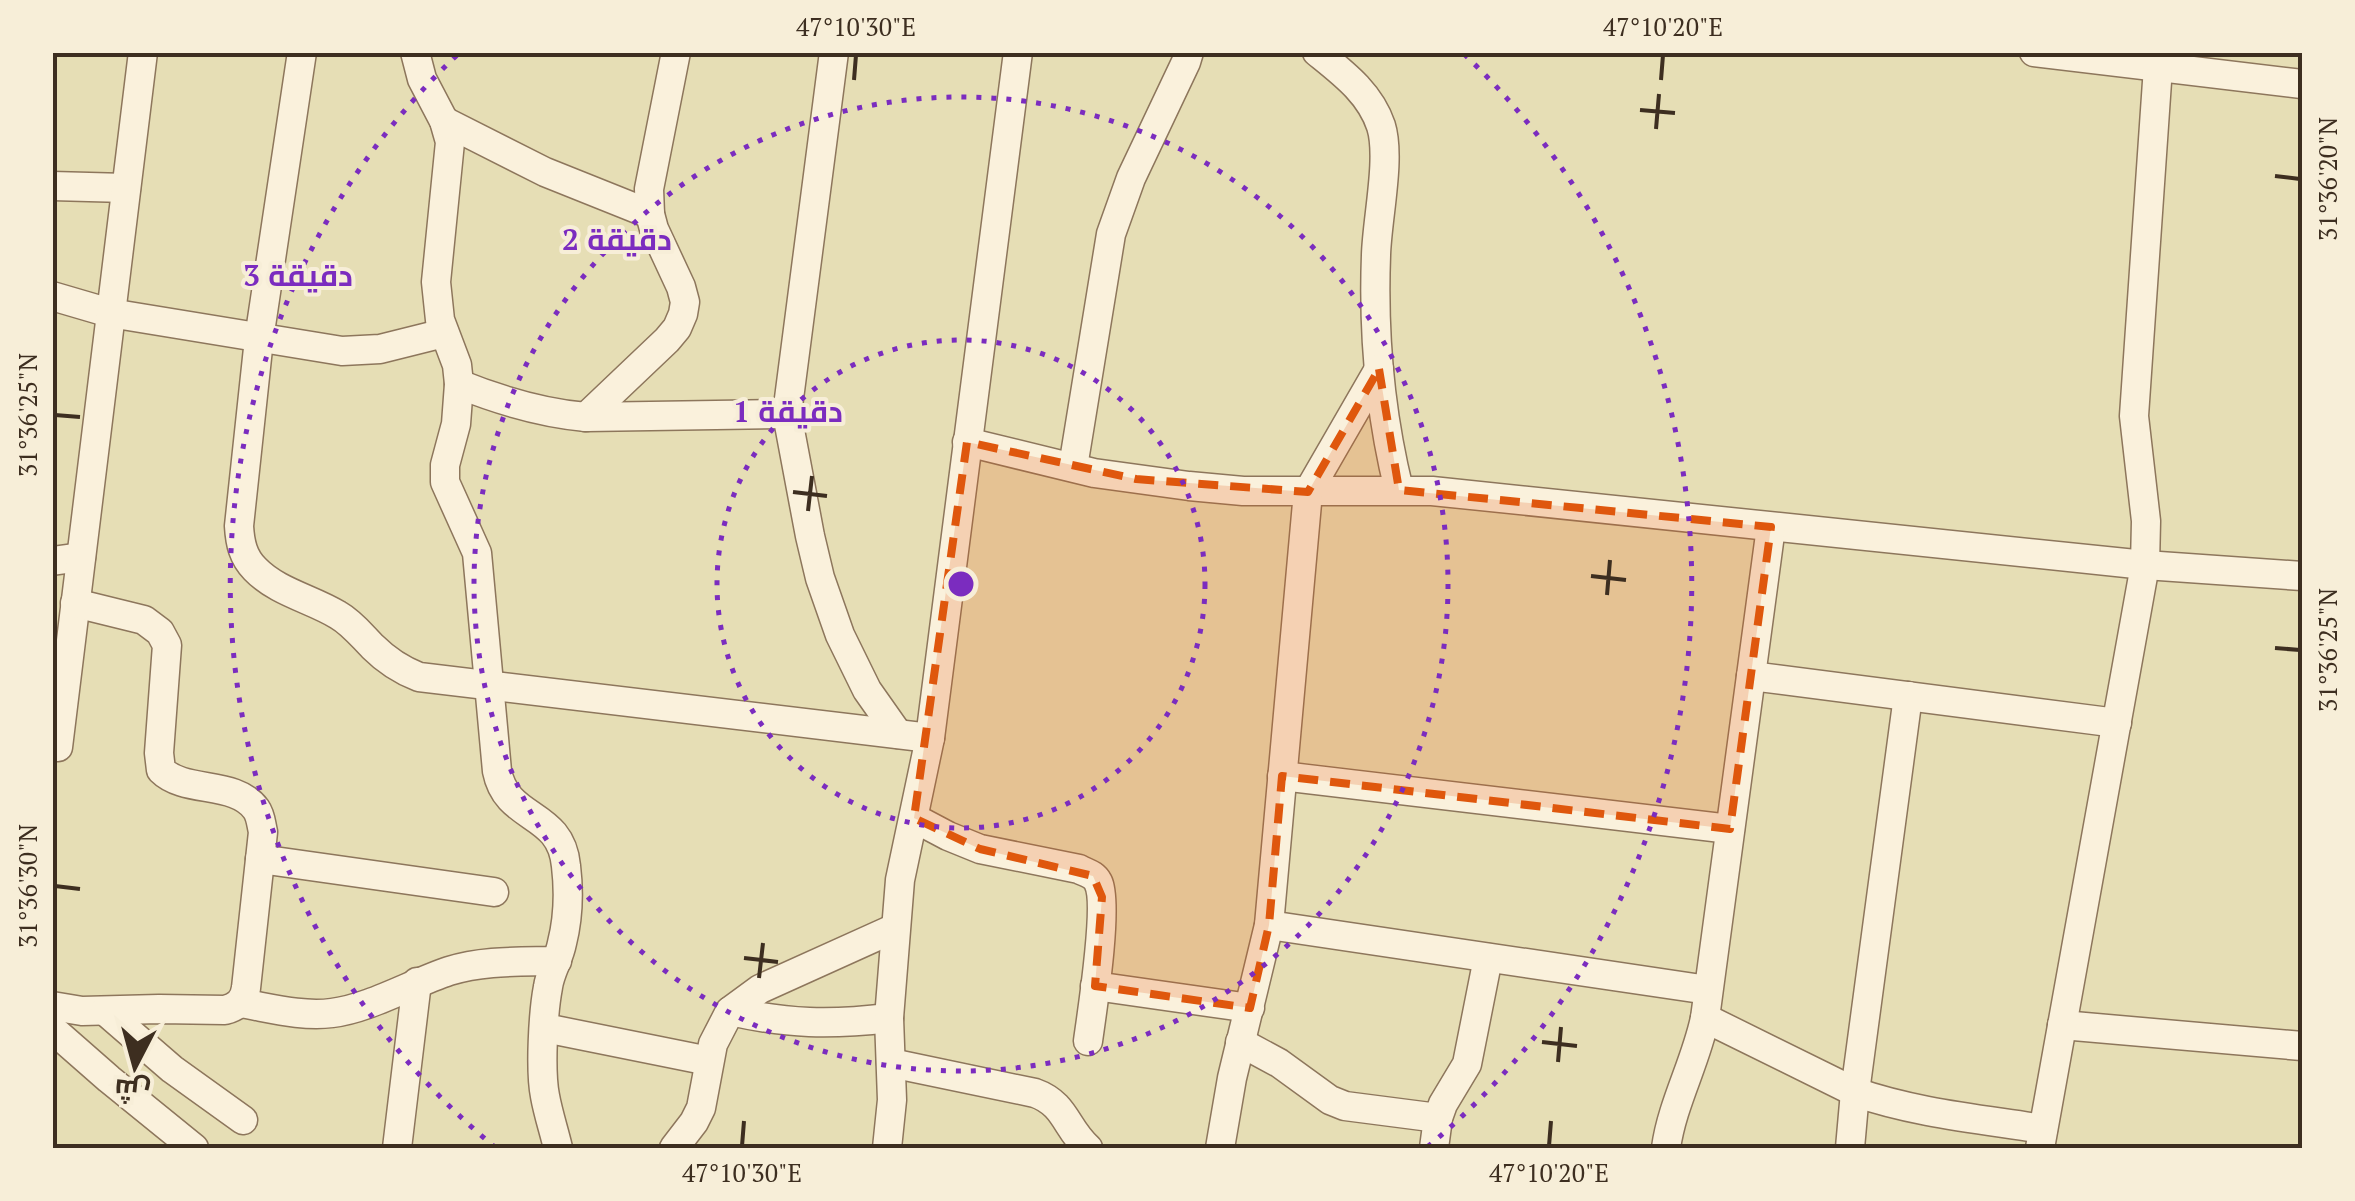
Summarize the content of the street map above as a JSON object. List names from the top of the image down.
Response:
{
  "north": "bottom",
  "coordinates": [
    "47°10'30\"E",
    "47°10'20\"E",
    "31°36'20\"N",
    "31°36'25\"N",
    "31°36'30\"N"
  ],
  "rings": ["2 دقيقة", "3 دقيقة", "1 دقيقة"]
}
